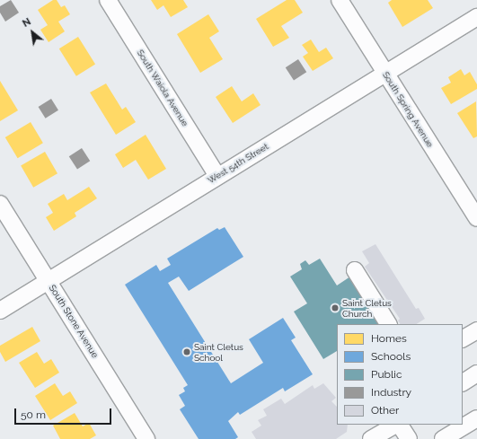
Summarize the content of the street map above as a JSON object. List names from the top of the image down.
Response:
{
  "streets": {
    "street": [
      "South Waiola Avenue",
      "South Spring Avenue",
      "West 54th Street",
      "South Stone Avenue"
    ]
  },
  "crossings": [
    ["South Waiola Avenue", "West 54th Street"],
    ["South Spring Avenue", "West 54th Street"],
    ["West 54th Street", "South Stone Avenue"]
  ],
  "places": ["Saint Cletus Church", "Saint Cletus School"],
  "legend": [
    "Homes",
    "Schools",
    "Public",
    "Industry",
    "Other"
  ],
  "scale_bar": "50 m",
  "north": "top left"
}
